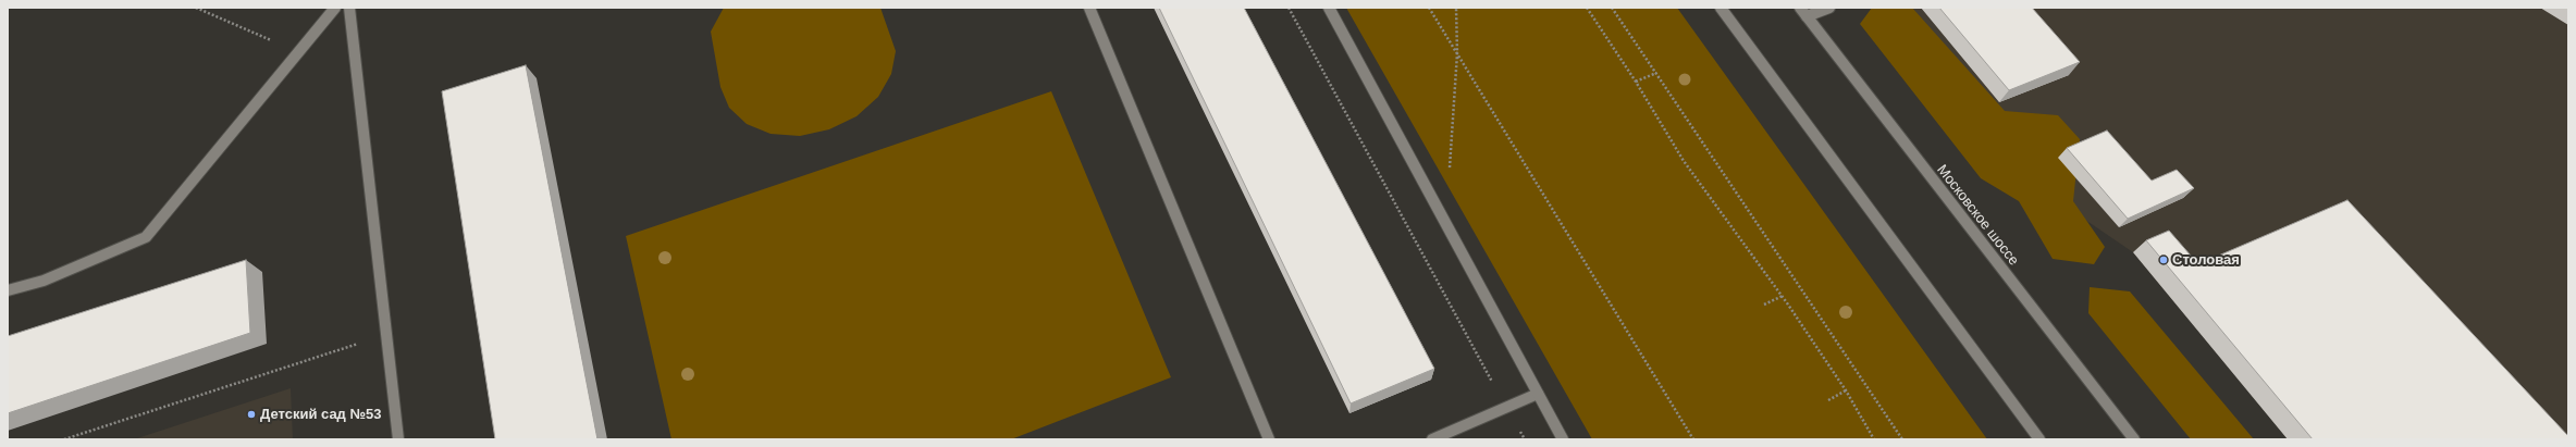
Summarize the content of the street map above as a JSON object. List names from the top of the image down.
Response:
{
  "streets": {
    "main road": ["Московское шоссе"]
  },
  "places": ["Столовая", "Детский сад №53"]
}
